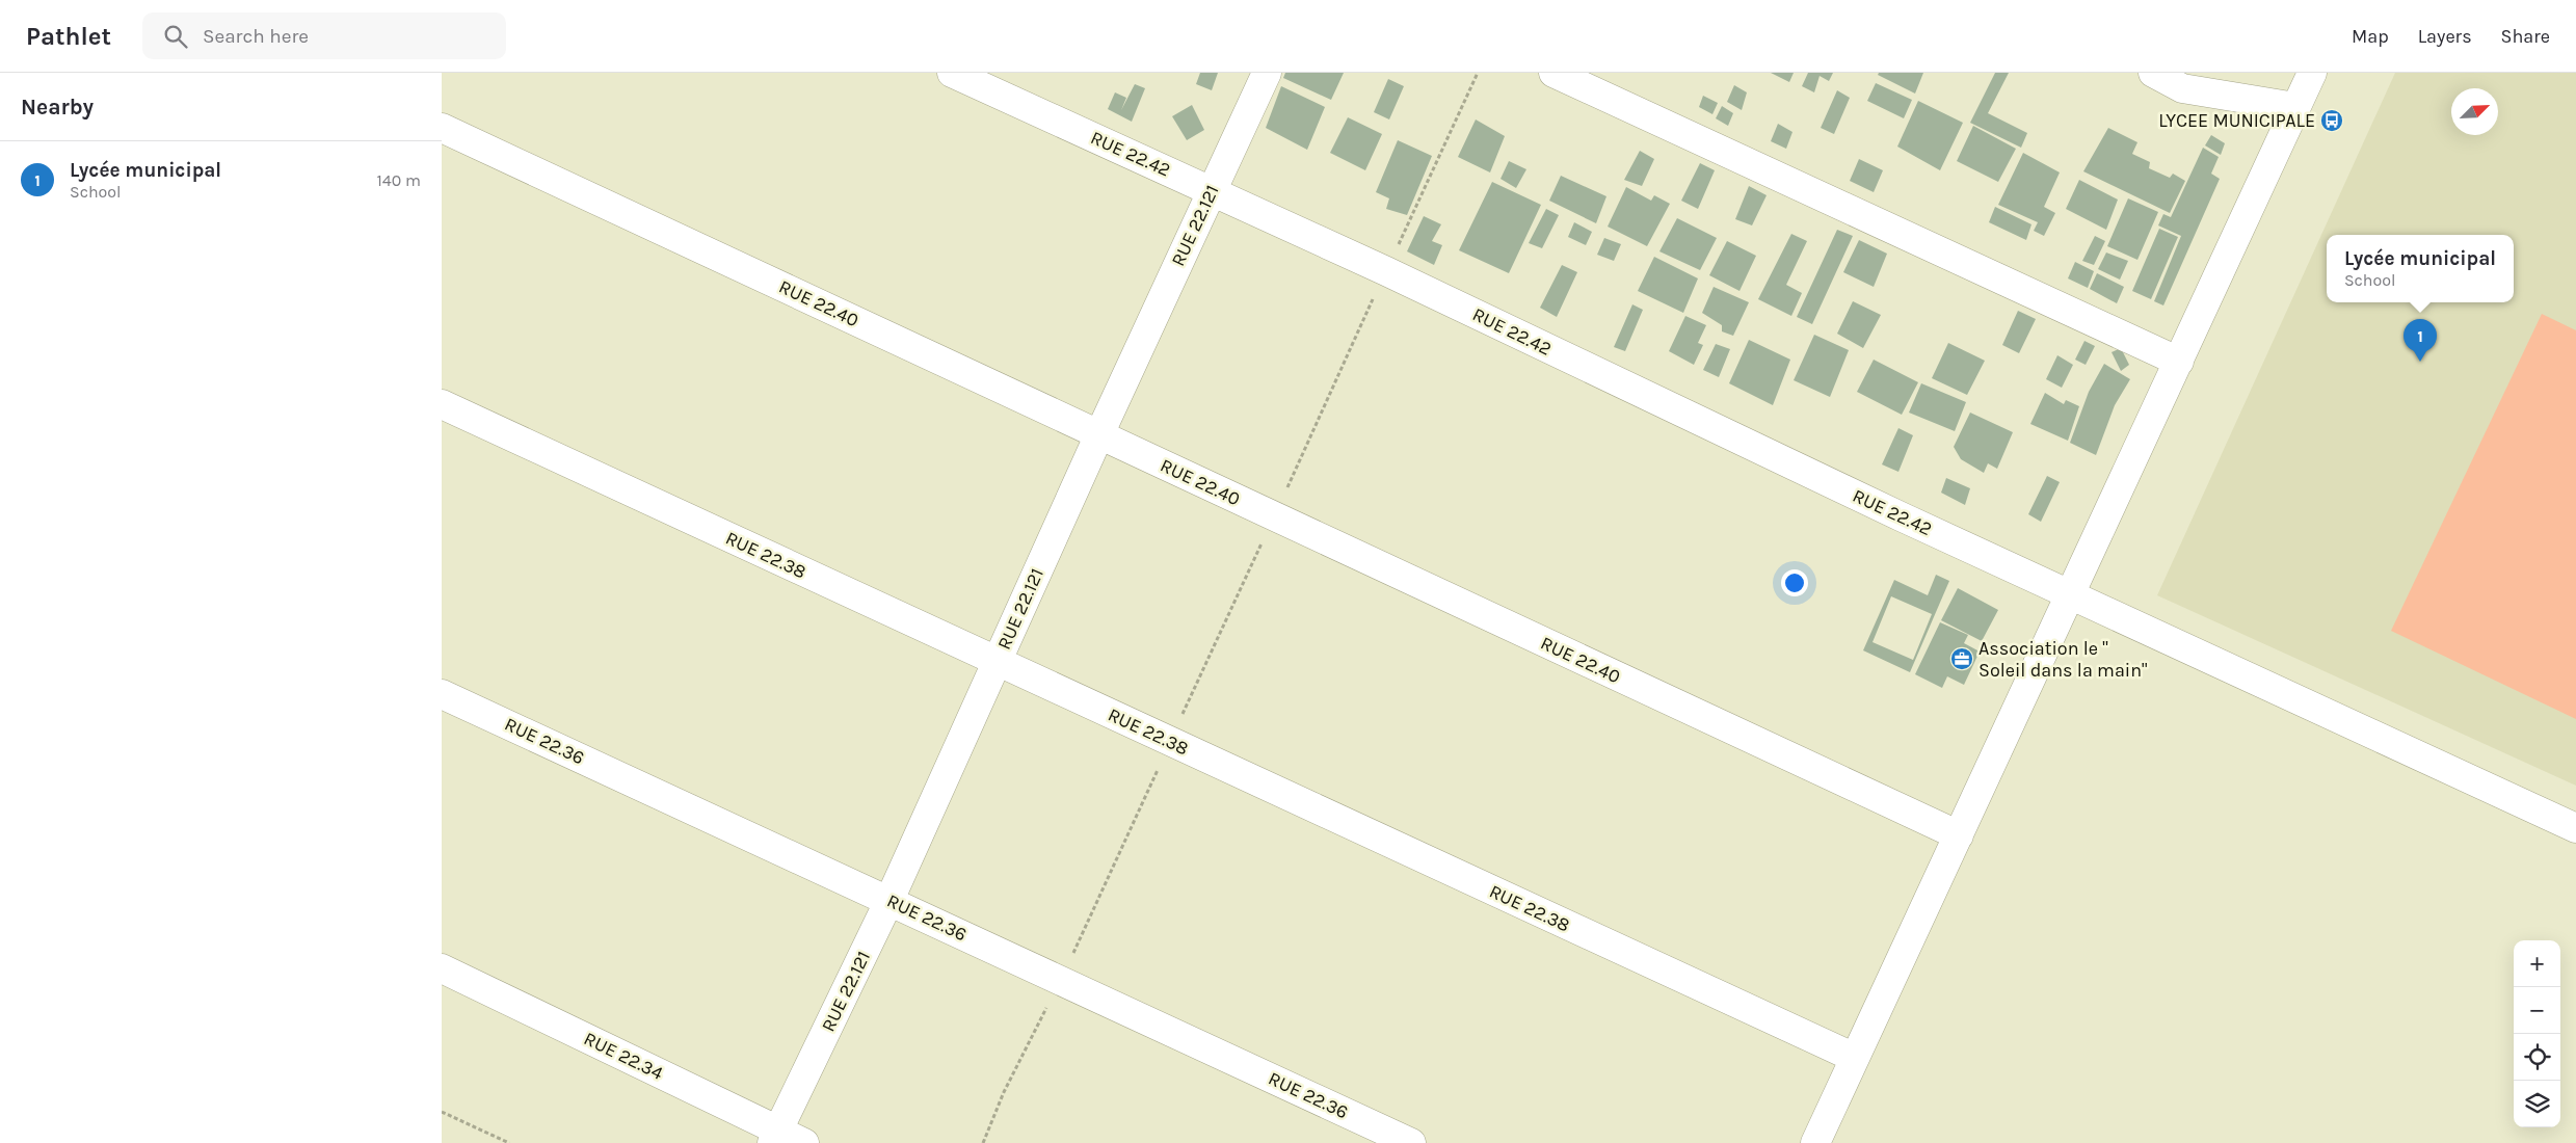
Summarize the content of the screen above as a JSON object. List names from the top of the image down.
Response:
{
  "streets": {
    "street": [
      "RUE 22.42",
      "RUE 22.121",
      "RUE 22.40",
      "RUE 22.38",
      "RUE 22.36",
      "RUE 22.34"
    ]
  },
  "crossings": [
    ["RUE 22.42", "RUE 22.121"],
    ["RUE 22.121", "RUE 22.40"],
    ["RUE 22.121", "RUE 22.38"],
    ["RUE 22.121", "RUE 22.36"],
    ["RUE 22.121", "RUE 22.34"]
  ],
  "places": {
    "bus stop": ["LYCEE MUNICIPALE"],
    "office": ["Association le \" Soleil dans la main\""]
  },
  "north": "top right",
  "page": {
    "header": "Pathlet",
    "search": "Search here",
    "nav": ["Map", "Layers", "Share"],
    "heading": "Nearby",
    "list": [
      {
        "mark": "1",
        "name": "Lycée municipal",
        "note": "School",
        "value": "140 m"
      }
    ],
    "popup": ["Lycée municipal", "School"],
    "pins": "1",
    "map_buttons": ["+", "−"]
  }
}
